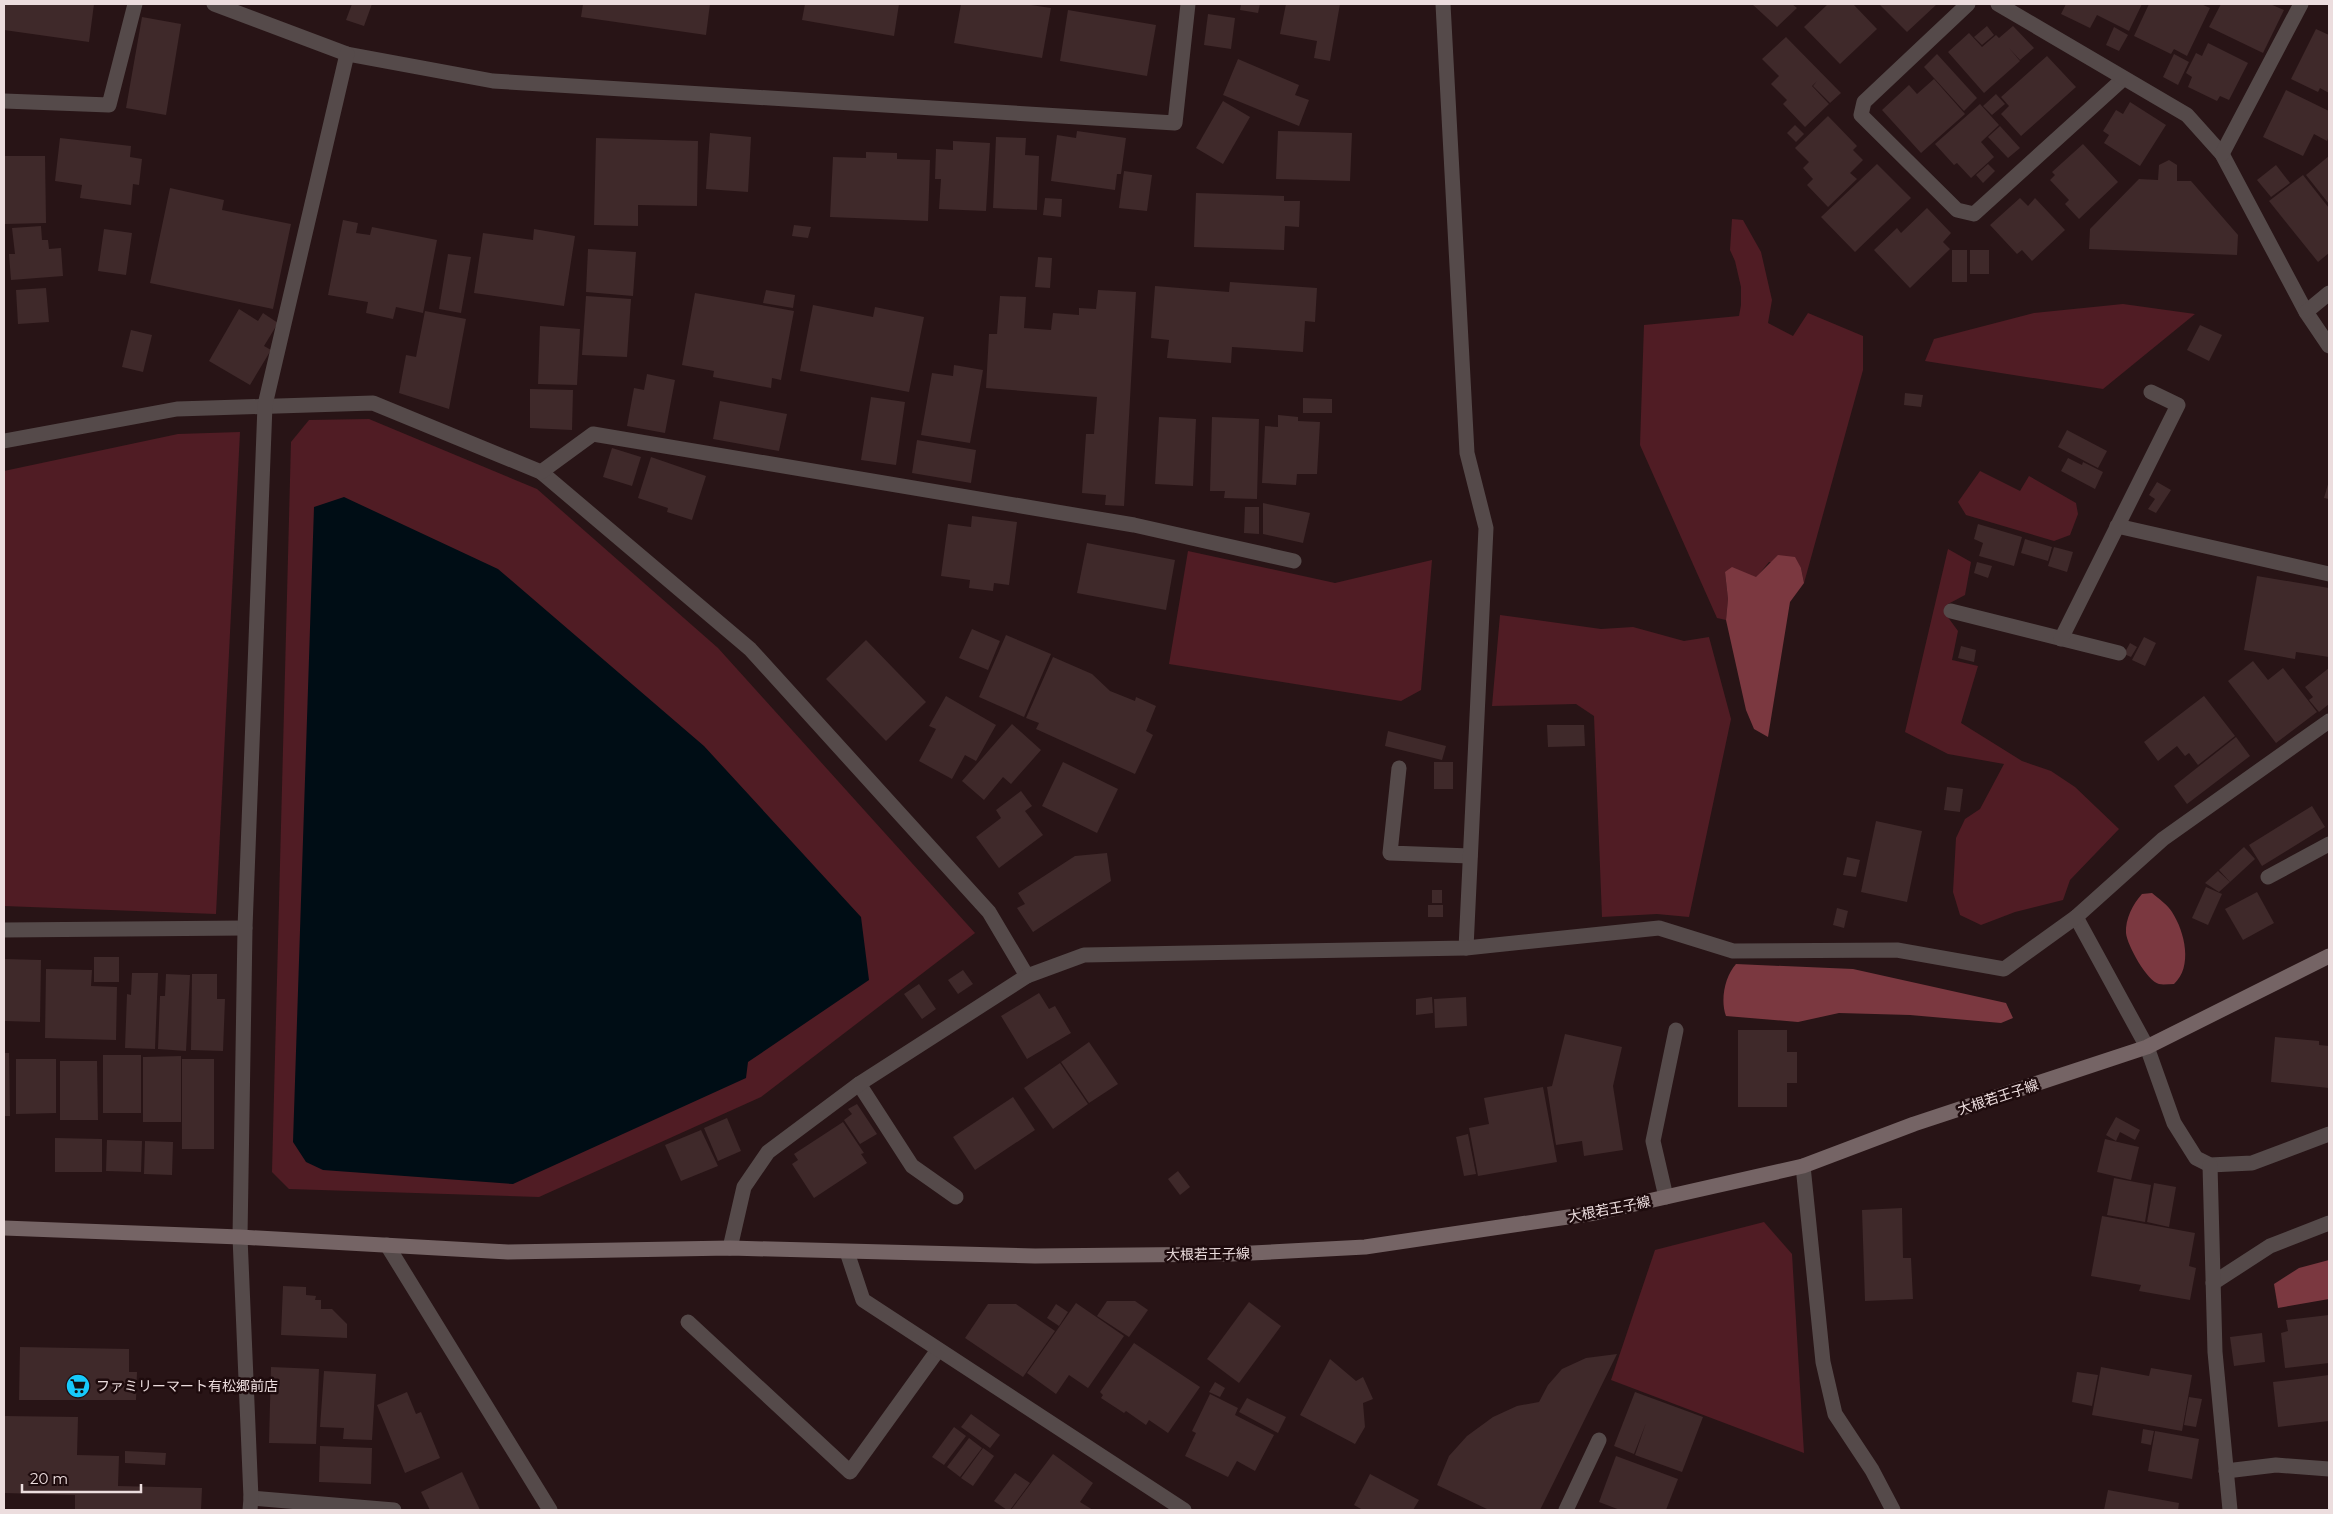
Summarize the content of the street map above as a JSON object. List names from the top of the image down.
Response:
{
  "streets": {
    "street": ["大根若王子線"]
  },
  "places": {
    "supermarket": ["ファミリーマート有松郷前店"]
  },
  "scale_bar": "20 m"
}
